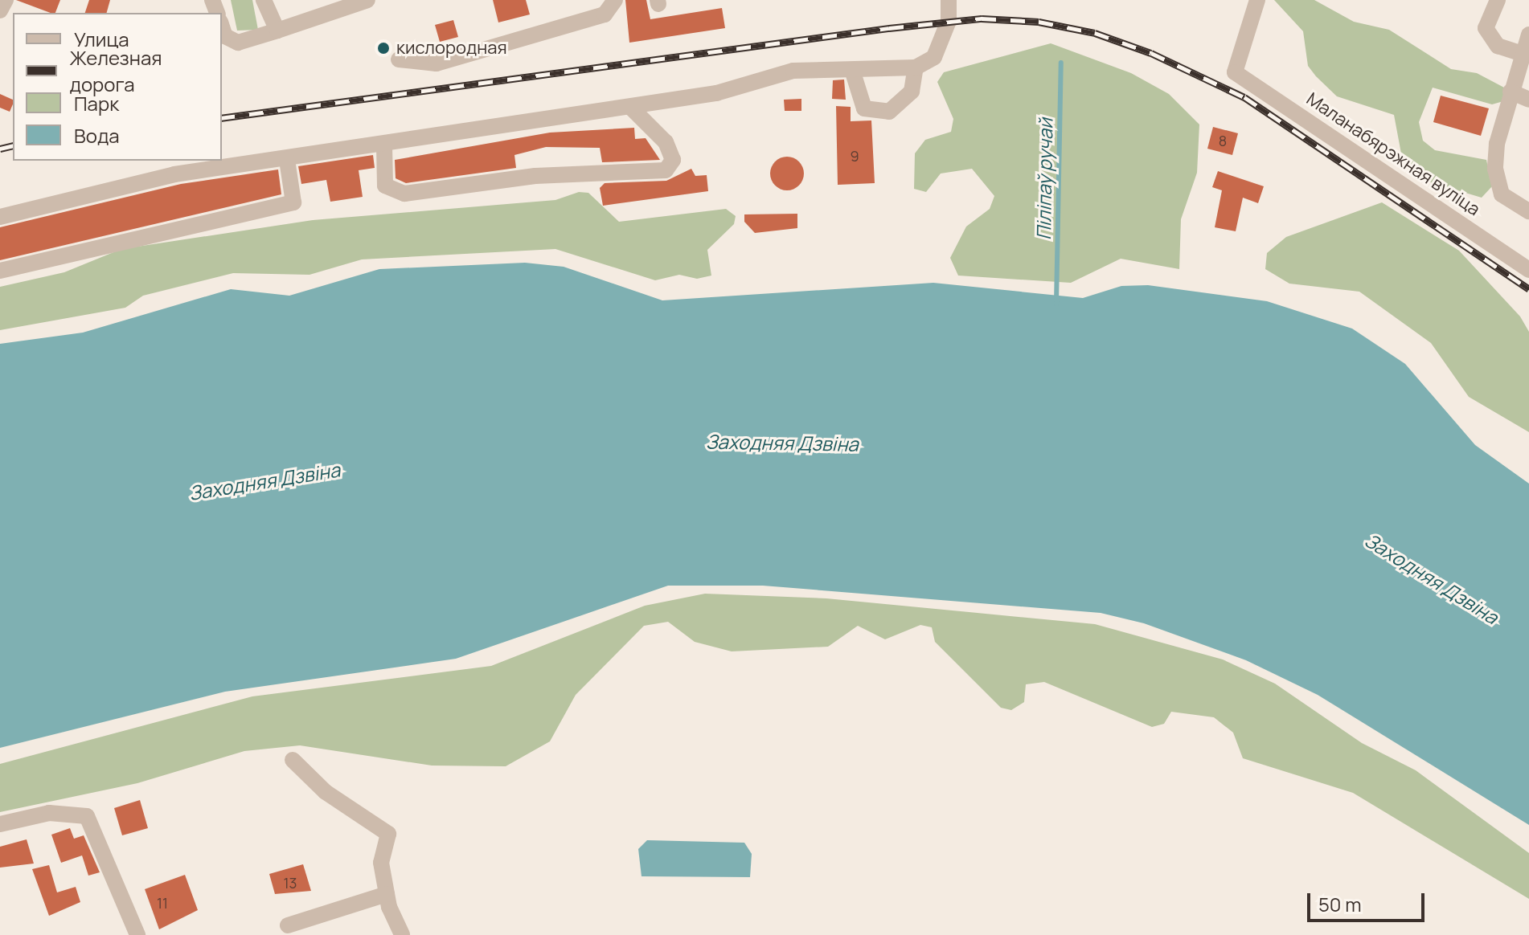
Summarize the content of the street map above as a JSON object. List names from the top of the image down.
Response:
{
  "streets": {
    "street": ["Маланабярэжная вуліца"]
  },
  "water": ["Піліпаў ручай", "Заходняя Дзвіна"],
  "places": ["кислородная"],
  "house_numbers": [
    "8",
    "9",
    "13",
    "11"
  ],
  "legend": [
    "Улица",
    "Железная дорога",
    "Парк",
    "Вода"
  ],
  "scale_bar": "50 m"
}
